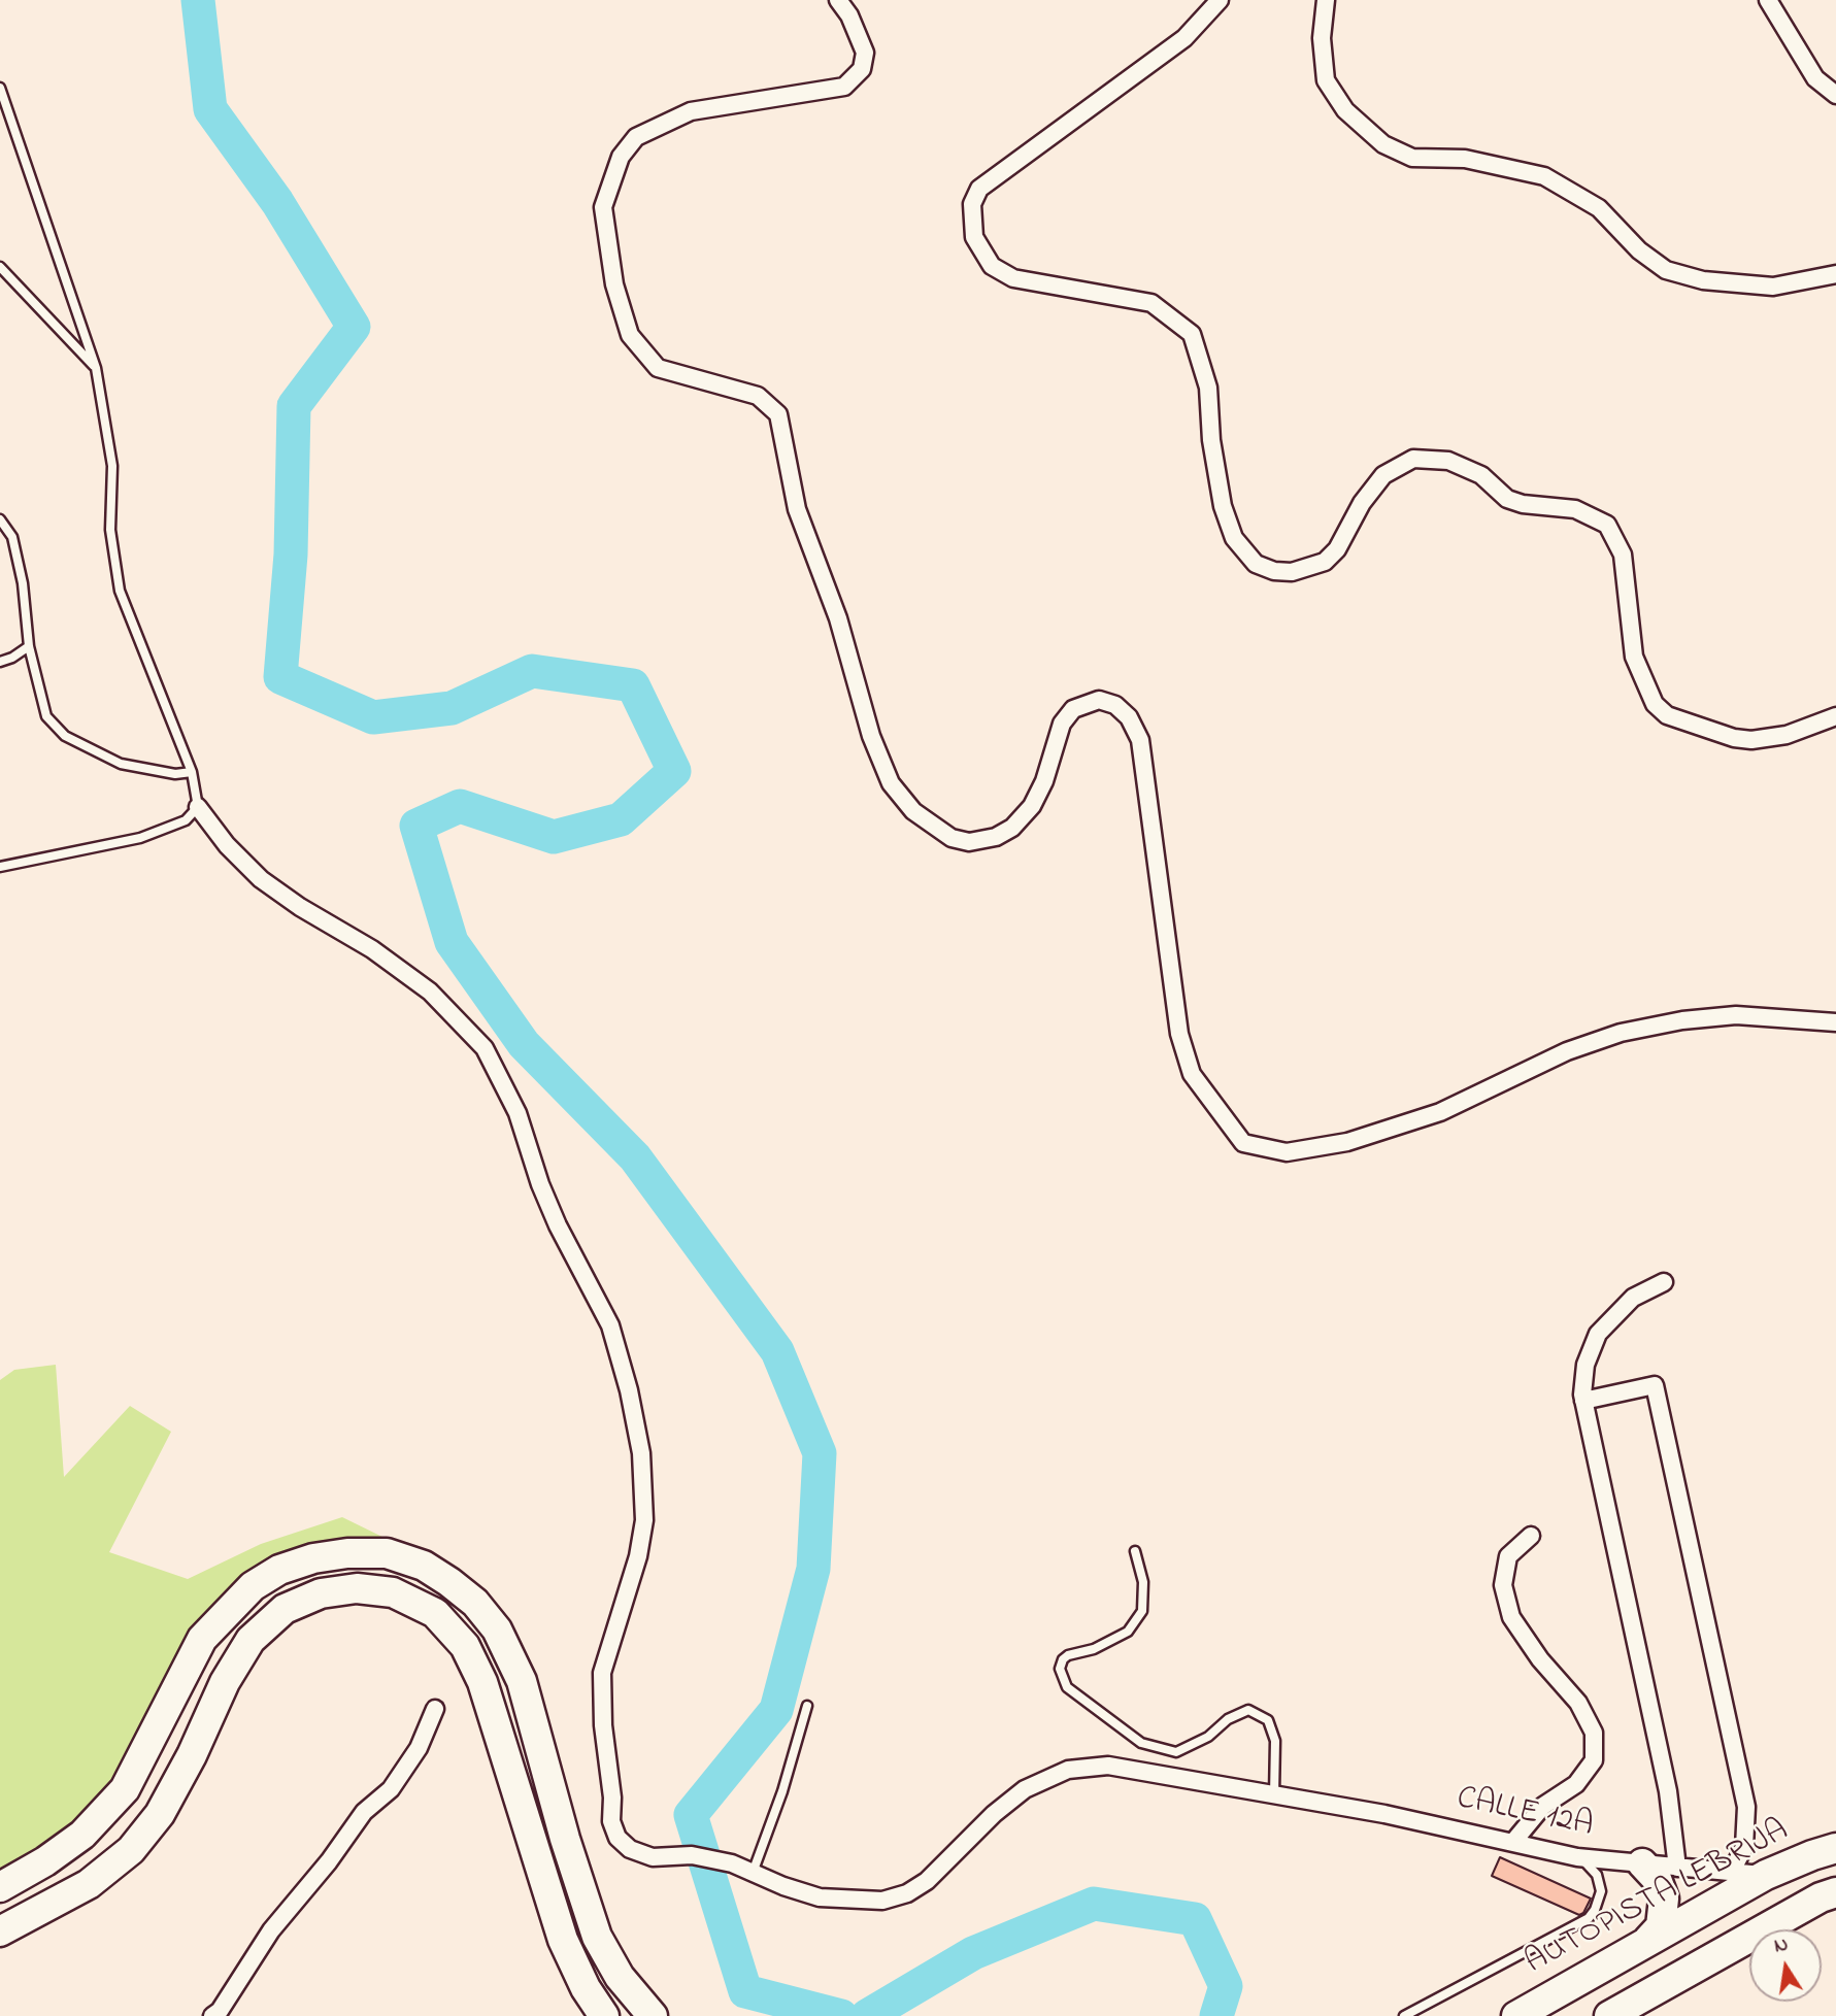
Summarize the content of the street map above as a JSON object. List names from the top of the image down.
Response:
{
  "streets": {
    "highway": ["AUTOPISTA LEBRIJA"],
    "street": ["CALLE 12A"]
  },
  "crossings": [
    ["CALLE 12A", "AUTOPISTA LEBRIJA"]
  ],
  "north": "top"
}
